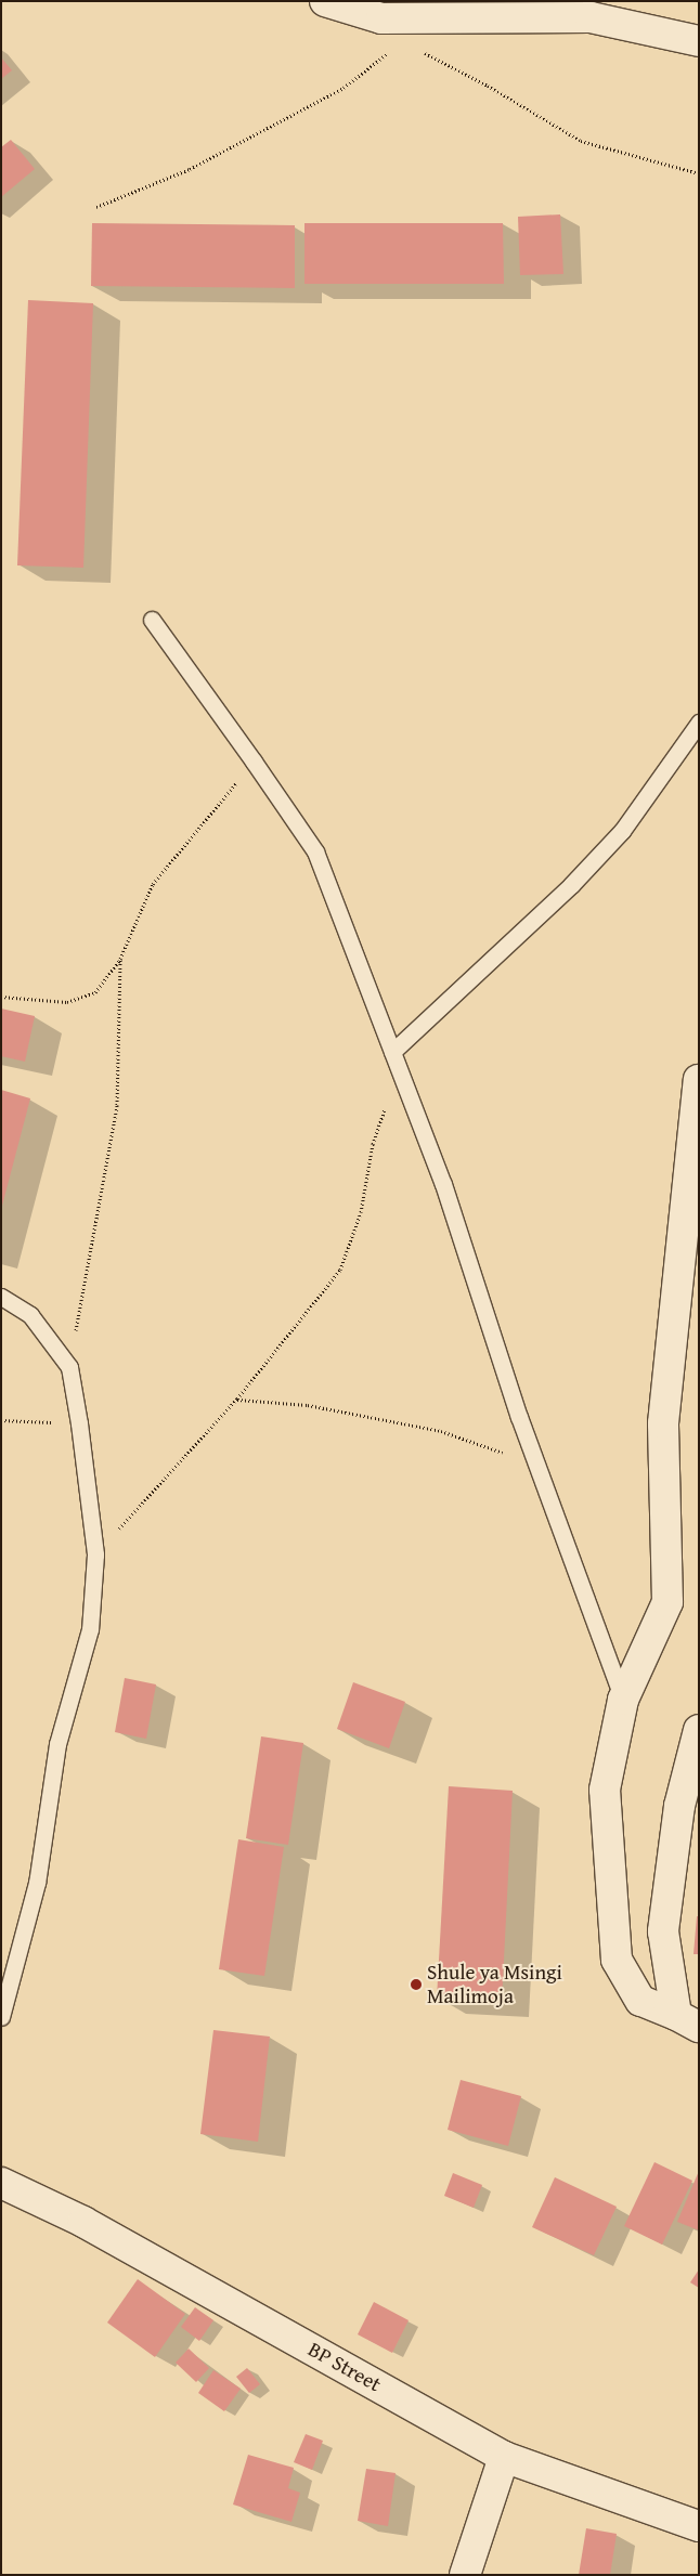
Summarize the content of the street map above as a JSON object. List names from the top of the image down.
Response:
{
  "streets": {
    "street": ["BP Street"]
  },
  "places": ["Shule ya Msingi Mailimoja"]
}
